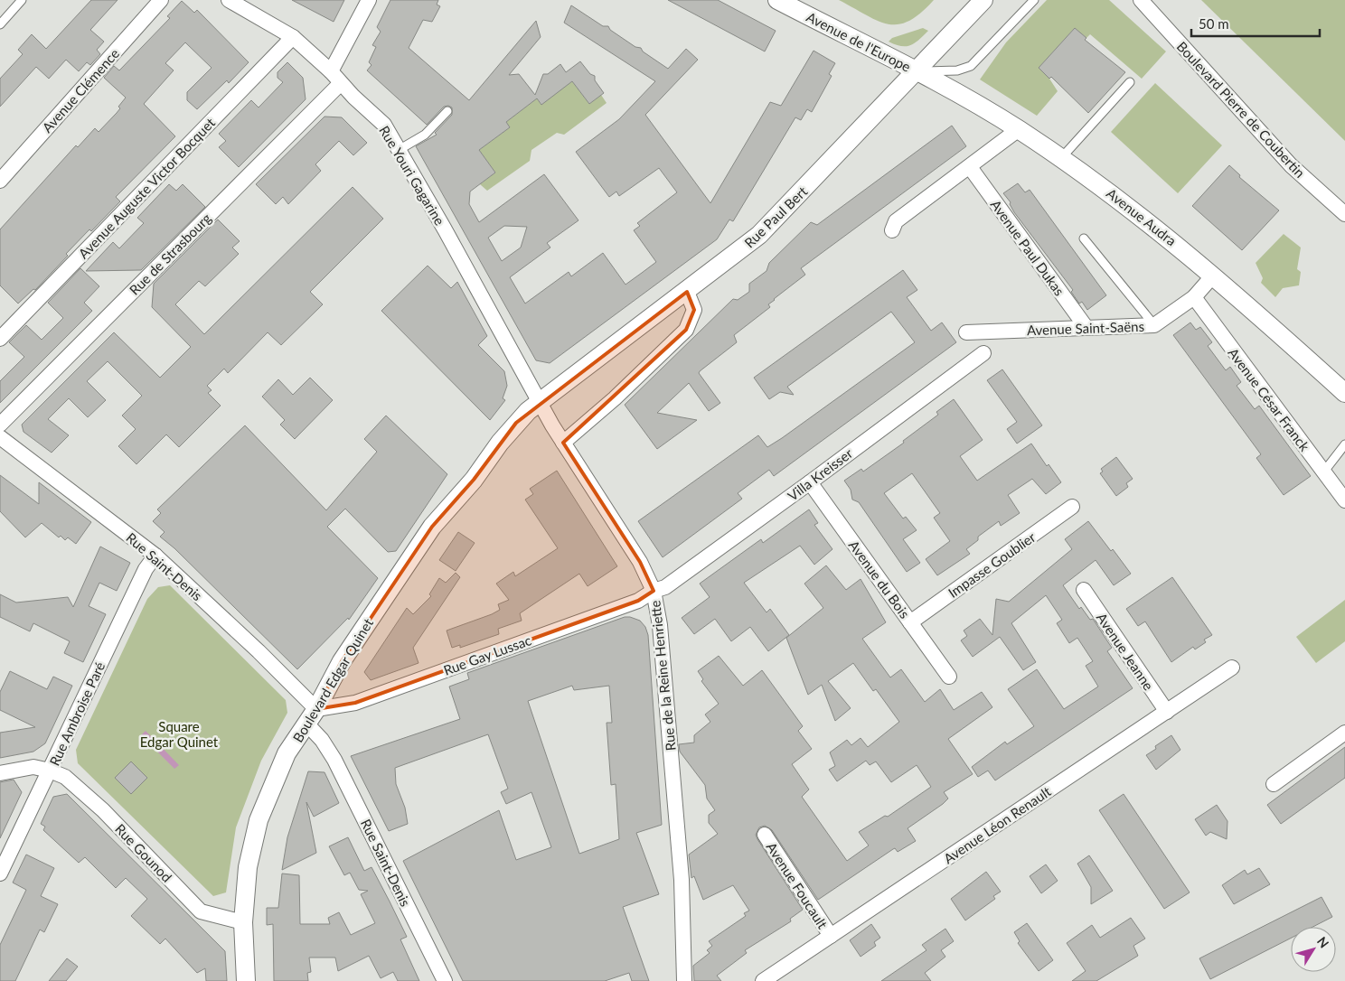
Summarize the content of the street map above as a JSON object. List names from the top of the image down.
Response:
{
  "streets": {
    "street": [
      "Avenue de l'Europe",
      "Avenue Clémence",
      "Boulevard Pierre de Coubertin",
      "Rue Youri Gagarine",
      "Avenue Auguste Victor Bocquet",
      "Rue Paul Bert",
      "Avenue Audra",
      "Avenue Paul Dukas",
      "Rue de Strasbourg",
      "Avenue Saint-Saëns",
      "Avenue César Franck",
      "Villa Kreisser",
      "Impasse Goublier",
      "Rue Saint-Denis",
      "Avenue du Bois",
      "Avenue Jeanne",
      "Rue Gay Lussac",
      "Rue de la Reine Henriette",
      "Boulevard Edgar Quinet",
      "Rue Ambroise Paré",
      "Avenue Léon Renault",
      "Rue Gounod",
      "Avenue Foucault"
    ]
  },
  "crossings": [
    ["Avenue de l'Europe", "Rue Paul Bert"],
    ["Avenue de l'Europe", "Avenue Audra"],
    ["Rue Youri Gagarine", "Avenue Auguste Victor Bocquet"],
    ["Rue Youri Gagarine", "Rue Paul Bert"],
    ["Rue Youri Gagarine", "Rue de Strasbourg"],
    ["Rue Youri Gagarine", "Rue de la Reine Henriette"],
    ["Rue Youri Gagarine", "Boulevard Edgar Quinet"],
    ["Rue Paul Bert", "Avenue Audra"],
    ["Rue Paul Bert", "Rue de la Reine Henriette"],
    ["Rue Paul Bert", "Boulevard Edgar Quinet"],
    ["Avenue Audra", "Avenue Saint-Saëns"],
    ["Avenue Paul Dukas", "Avenue Saint-Saëns"],
    ["Avenue Saint-Saëns", "Avenue César Franck"],
    ["Villa Kreisser", "Avenue du Bois"],
    ["Villa Kreisser", "Rue Gay Lussac"],
    ["Villa Kreisser", "Rue de la Reine Henriette"],
    ["Impasse Goublier", "Avenue du Bois"],
    ["Rue Saint-Denis", "Rue Gay Lussac"],
    ["Rue Saint-Denis", "Boulevard Edgar Quinet"],
    ["Rue Saint-Denis", "Rue Ambroise Paré"],
    ["Avenue Jeanne", "Avenue Léon Renault"],
    ["Rue Gay Lussac", "Rue de la Reine Henriette"],
    ["Rue Gay Lussac", "Boulevard Edgar Quinet"],
    ["Rue de la Reine Henriette", "Boulevard Edgar Quinet"],
    ["Boulevard Edgar Quinet", "Rue Gounod"],
    ["Rue Ambroise Paré", "Rue Gounod"],
    ["Avenue Léon Renault", "Avenue Foucault"]
  ],
  "parks": ["Square Edgar Quinet"],
  "scale_bar": "50 m",
  "north": "top right"
}
